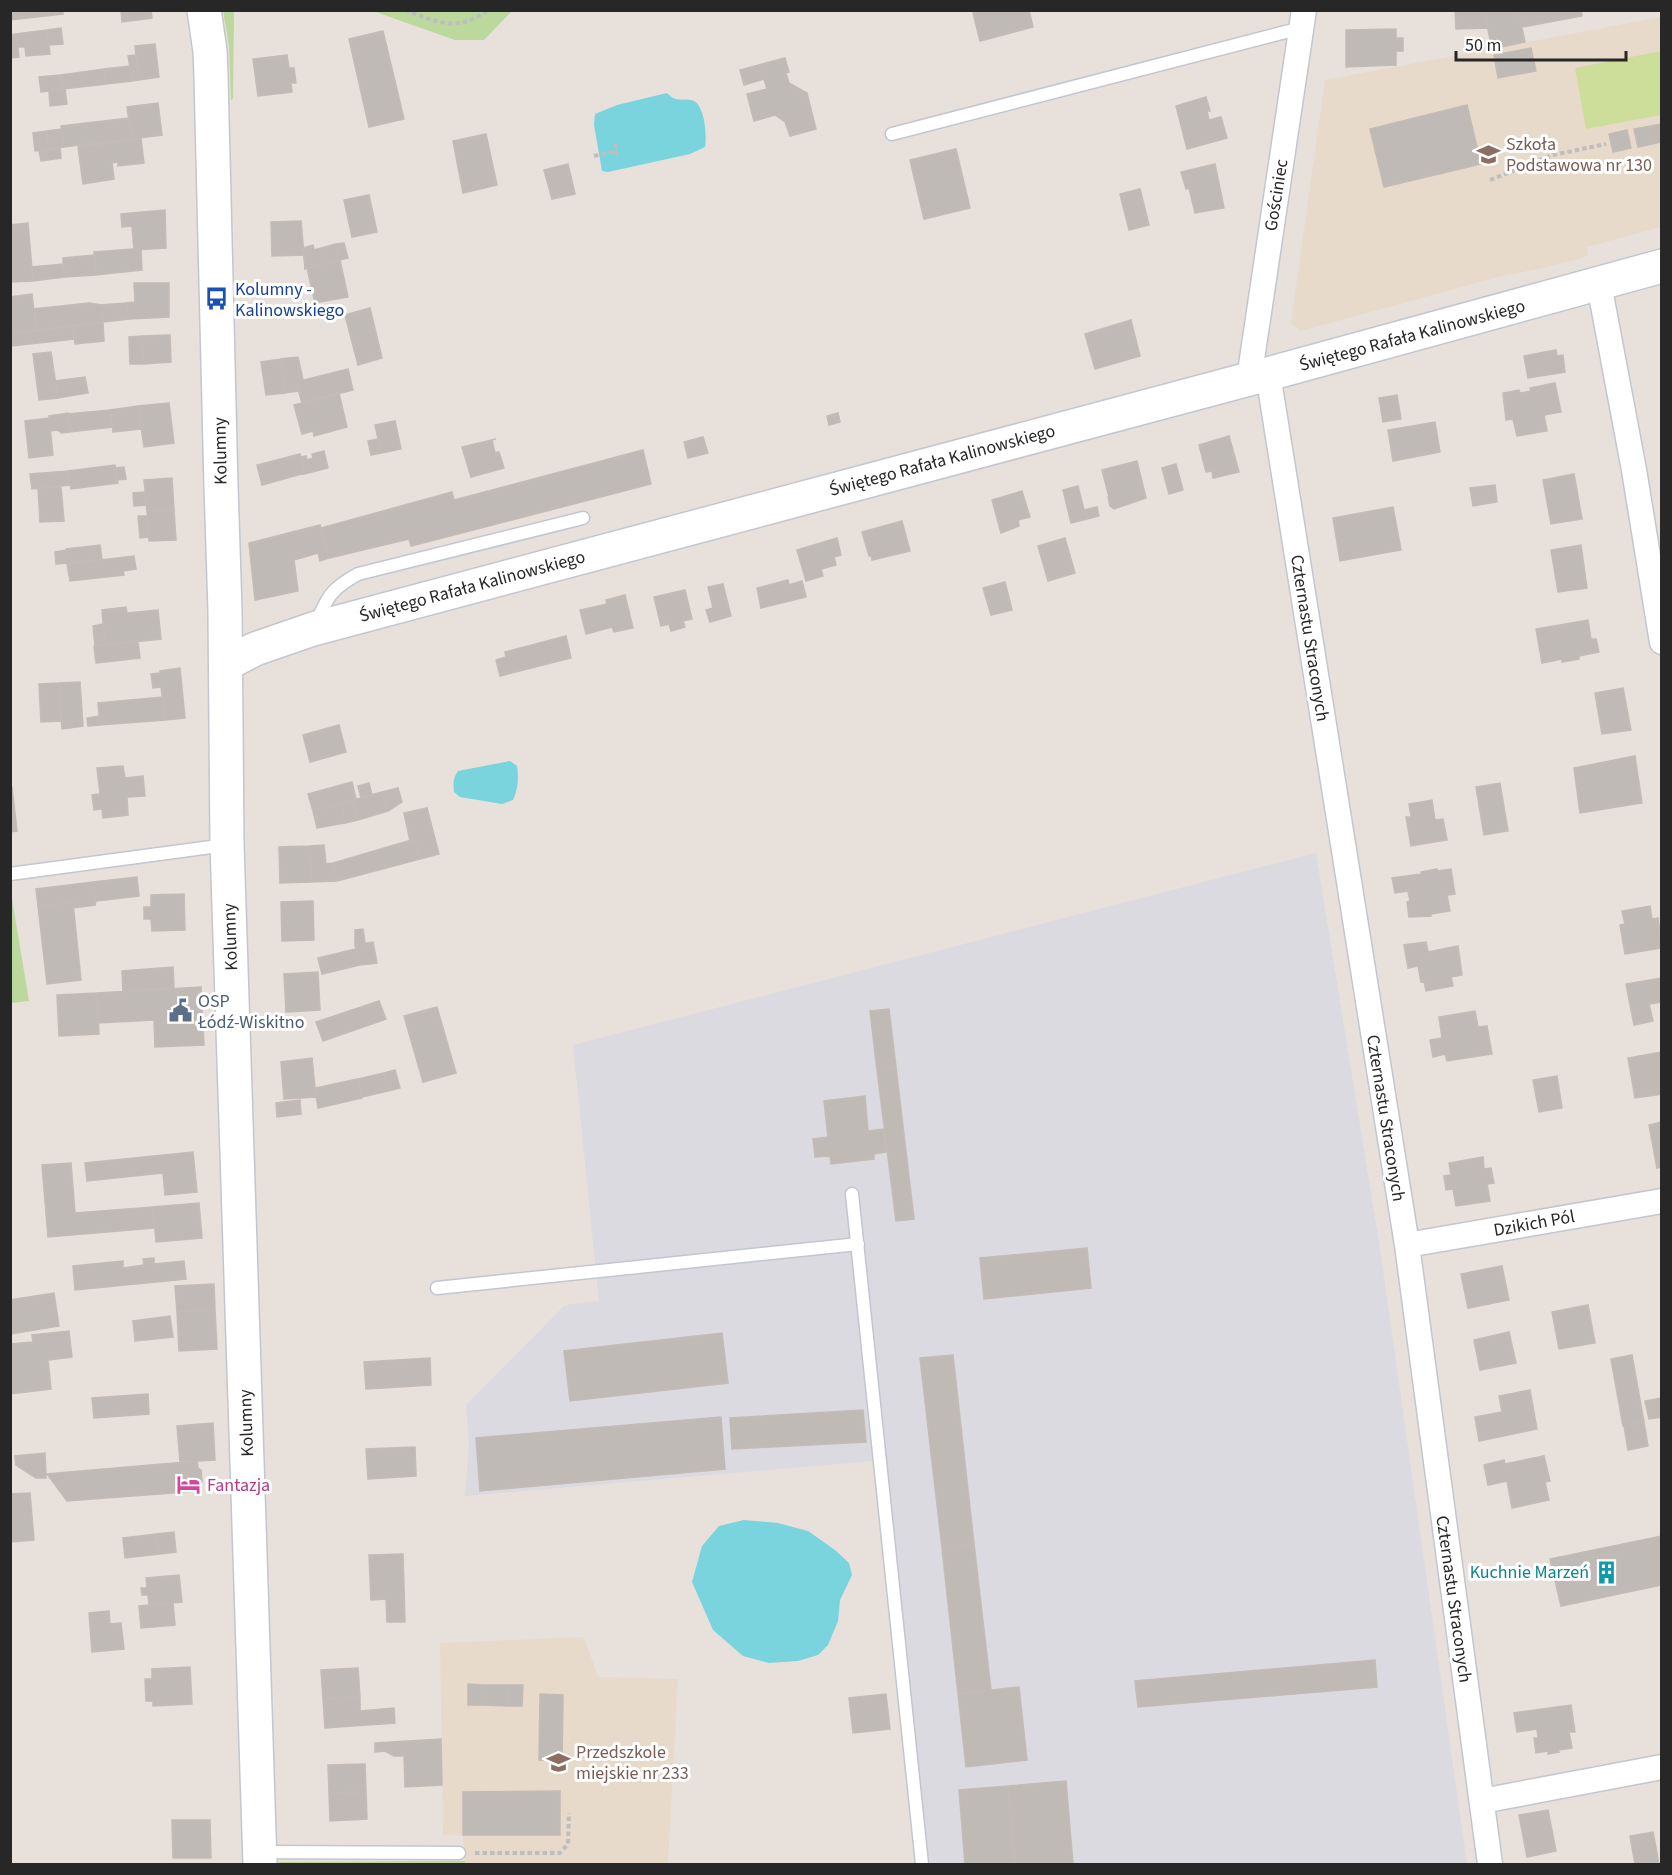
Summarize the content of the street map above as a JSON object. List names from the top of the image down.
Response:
{
  "streets": {
    "street": [
      "Gościniec",
      "Świętego Rafała Kalinowskiego",
      "Kolumny",
      "Czternastu Straconych",
      "Dzikich Pól"
    ]
  },
  "crossings": [
    ["Gościniec", "Świętego Rafała Kalinowskiego"],
    ["Gościniec", "Czternastu Straconych"],
    ["Świętego Rafała Kalinowskiego", "Kolumny"],
    ["Świętego Rafała Kalinowskiego", "Czternastu Straconych"],
    ["Czternastu Straconych", "Dzikich Pól"]
  ],
  "places": {
    "school or university": ["Szkoła Podstawowa nr 130", "Przedszkole miejskie nr 233"],
    "bus stop": ["Kolumny - Kalinowskiego"],
    "public building": ["OSP Łódź-Wiskitno"],
    "hotel": ["Fantazja"],
    "building": ["Kuchnie Marzeń"]
  },
  "scale_bar": "50 m"
}
